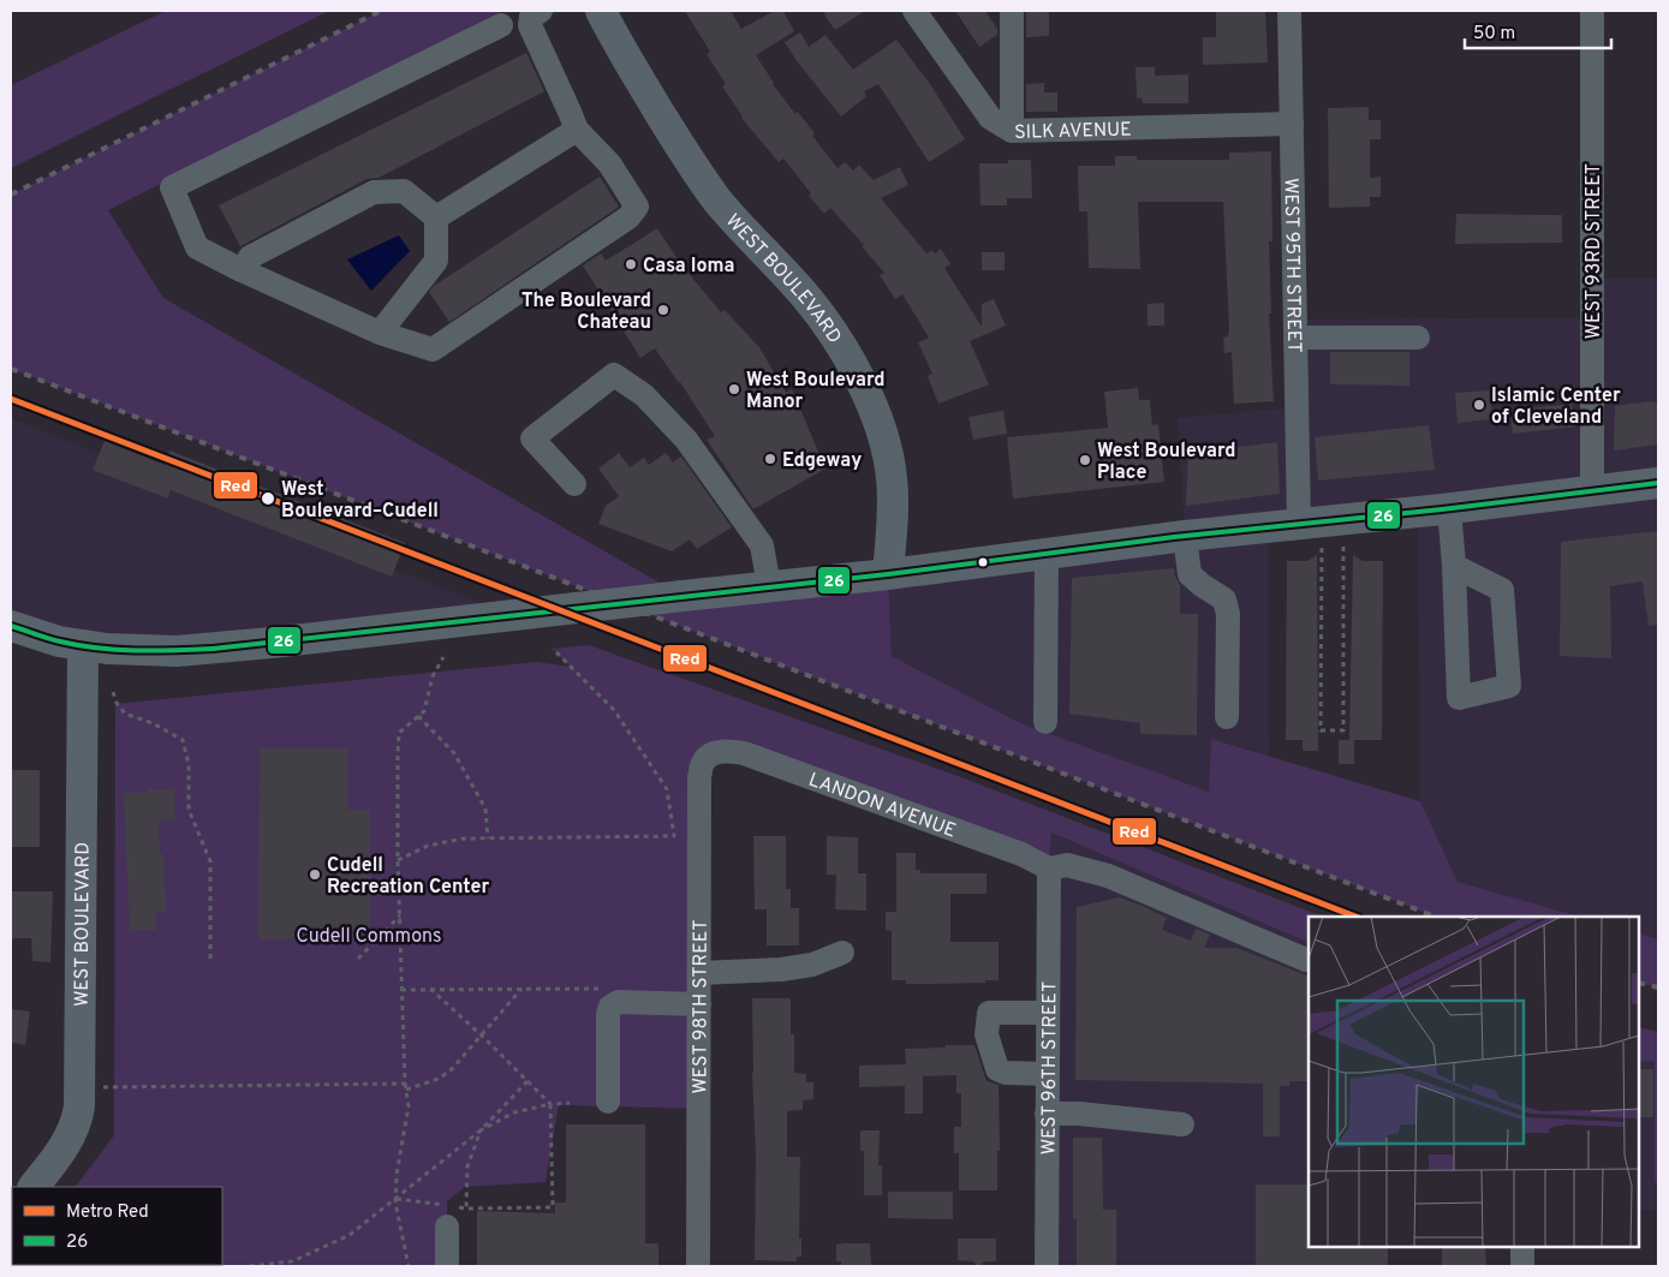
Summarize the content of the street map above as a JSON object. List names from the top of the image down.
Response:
{
  "streets": {
    "main road": ["WEST BOULEVARD"],
    "street": [
      "SILK AVENUE",
      "WEST 93RD STREET",
      "WEST 95TH STREET",
      "LANDON AVENUE",
      "WEST 98TH STREET",
      "WEST 96TH STREET"
    ]
  },
  "crossings": [
    ["SILK AVENUE", "WEST 95TH STREET"],
    ["LANDON AVENUE", "WEST 98TH STREET"],
    ["LANDON AVENUE", "WEST 96TH STREET"]
  ],
  "parks": ["Cudell Commons"],
  "places": [
    "Casa Ioma",
    "The Boulevard Chateau",
    "West Boulevard Manor",
    "Islamic Center of Cleveland",
    "Edgeway",
    "West Boulevard Place",
    "West Boulevard–Cudell",
    "Cudell Recreation Center"
  ],
  "lines": ["metro line Red", "transit line 26"],
  "legend": ["Metro Red", "26"],
  "scale_bar": "50 m"
}
